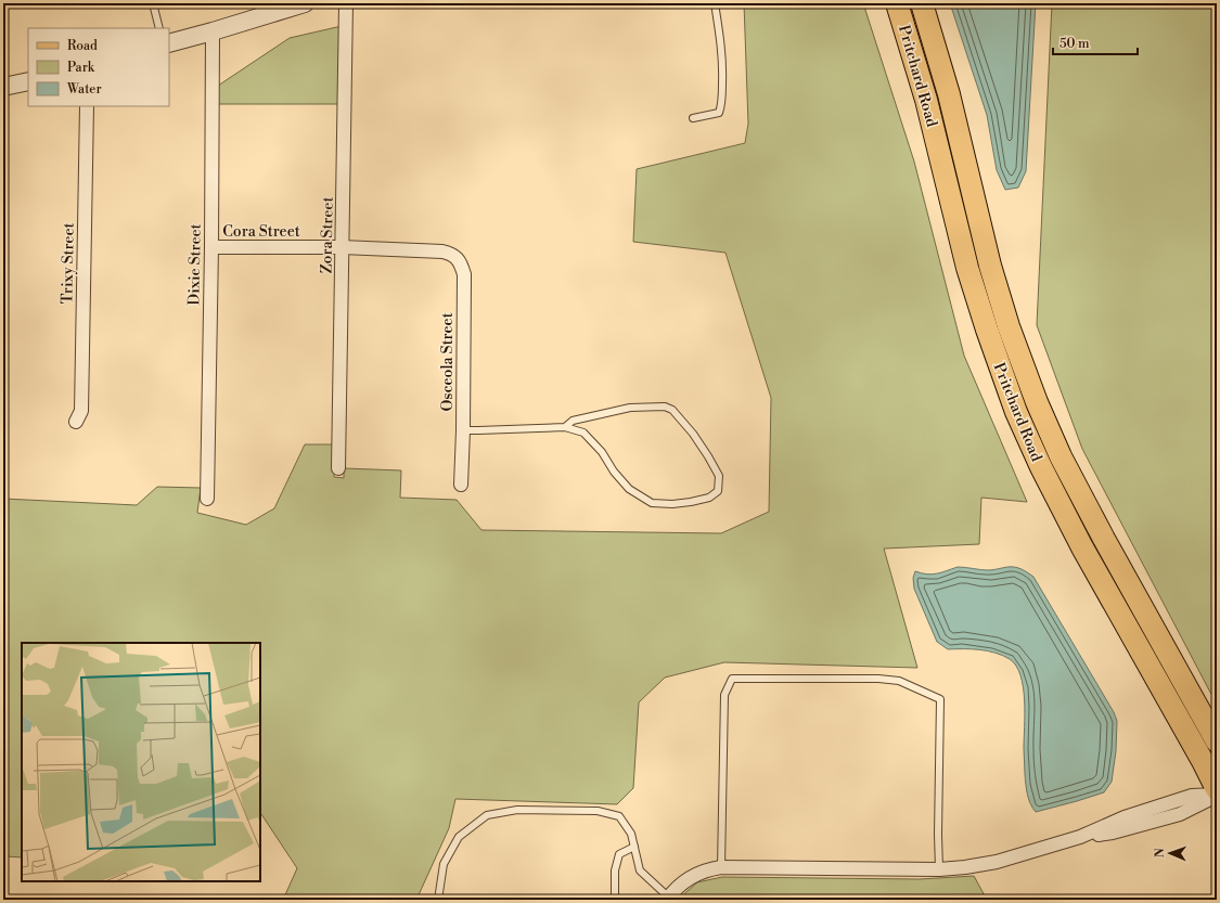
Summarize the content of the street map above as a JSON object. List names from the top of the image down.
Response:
{
  "streets": {
    "main road": ["Pritchard Road"],
    "street": [
      "Cora Street",
      "Zora Street",
      "Trixy Street",
      "Dixie Street",
      "Osceola Street"
    ]
  },
  "crossings": [
    ["Cora Street", "Zora Street"],
    ["Cora Street", "Dixie Street"],
    ["Cora Street", "Osceola Street"]
  ],
  "legend": ["Road", "Park", "Water"],
  "scale_bar": "50 m",
  "north": "left"
}
